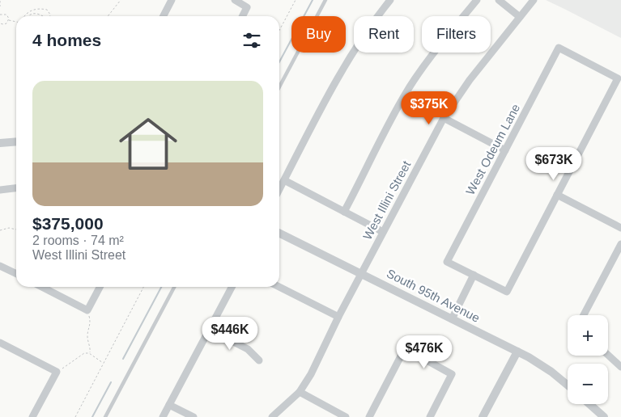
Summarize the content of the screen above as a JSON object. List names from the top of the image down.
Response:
{
  "streets": {
    "street": ["West Odeum Lane", "West Illini Street", "South 95th Avenue"]
  },
  "crossings": [
    ["West Illini Street", "South 95th Avenue"]
  ],
  "page": {
    "chip": ["Buy", "Rent", "Filters"],
    "heading": "4 homes",
    "list": [
      {
        "name": "$375,000",
        "note": "2 rooms · 74 m² · West Illini Street"
      }
    ],
    "price": [
      "$375K",
      "$673K",
      "$446K",
      "$476K"
    ],
    "map_buttons": ["+", "−"]
  }
}
